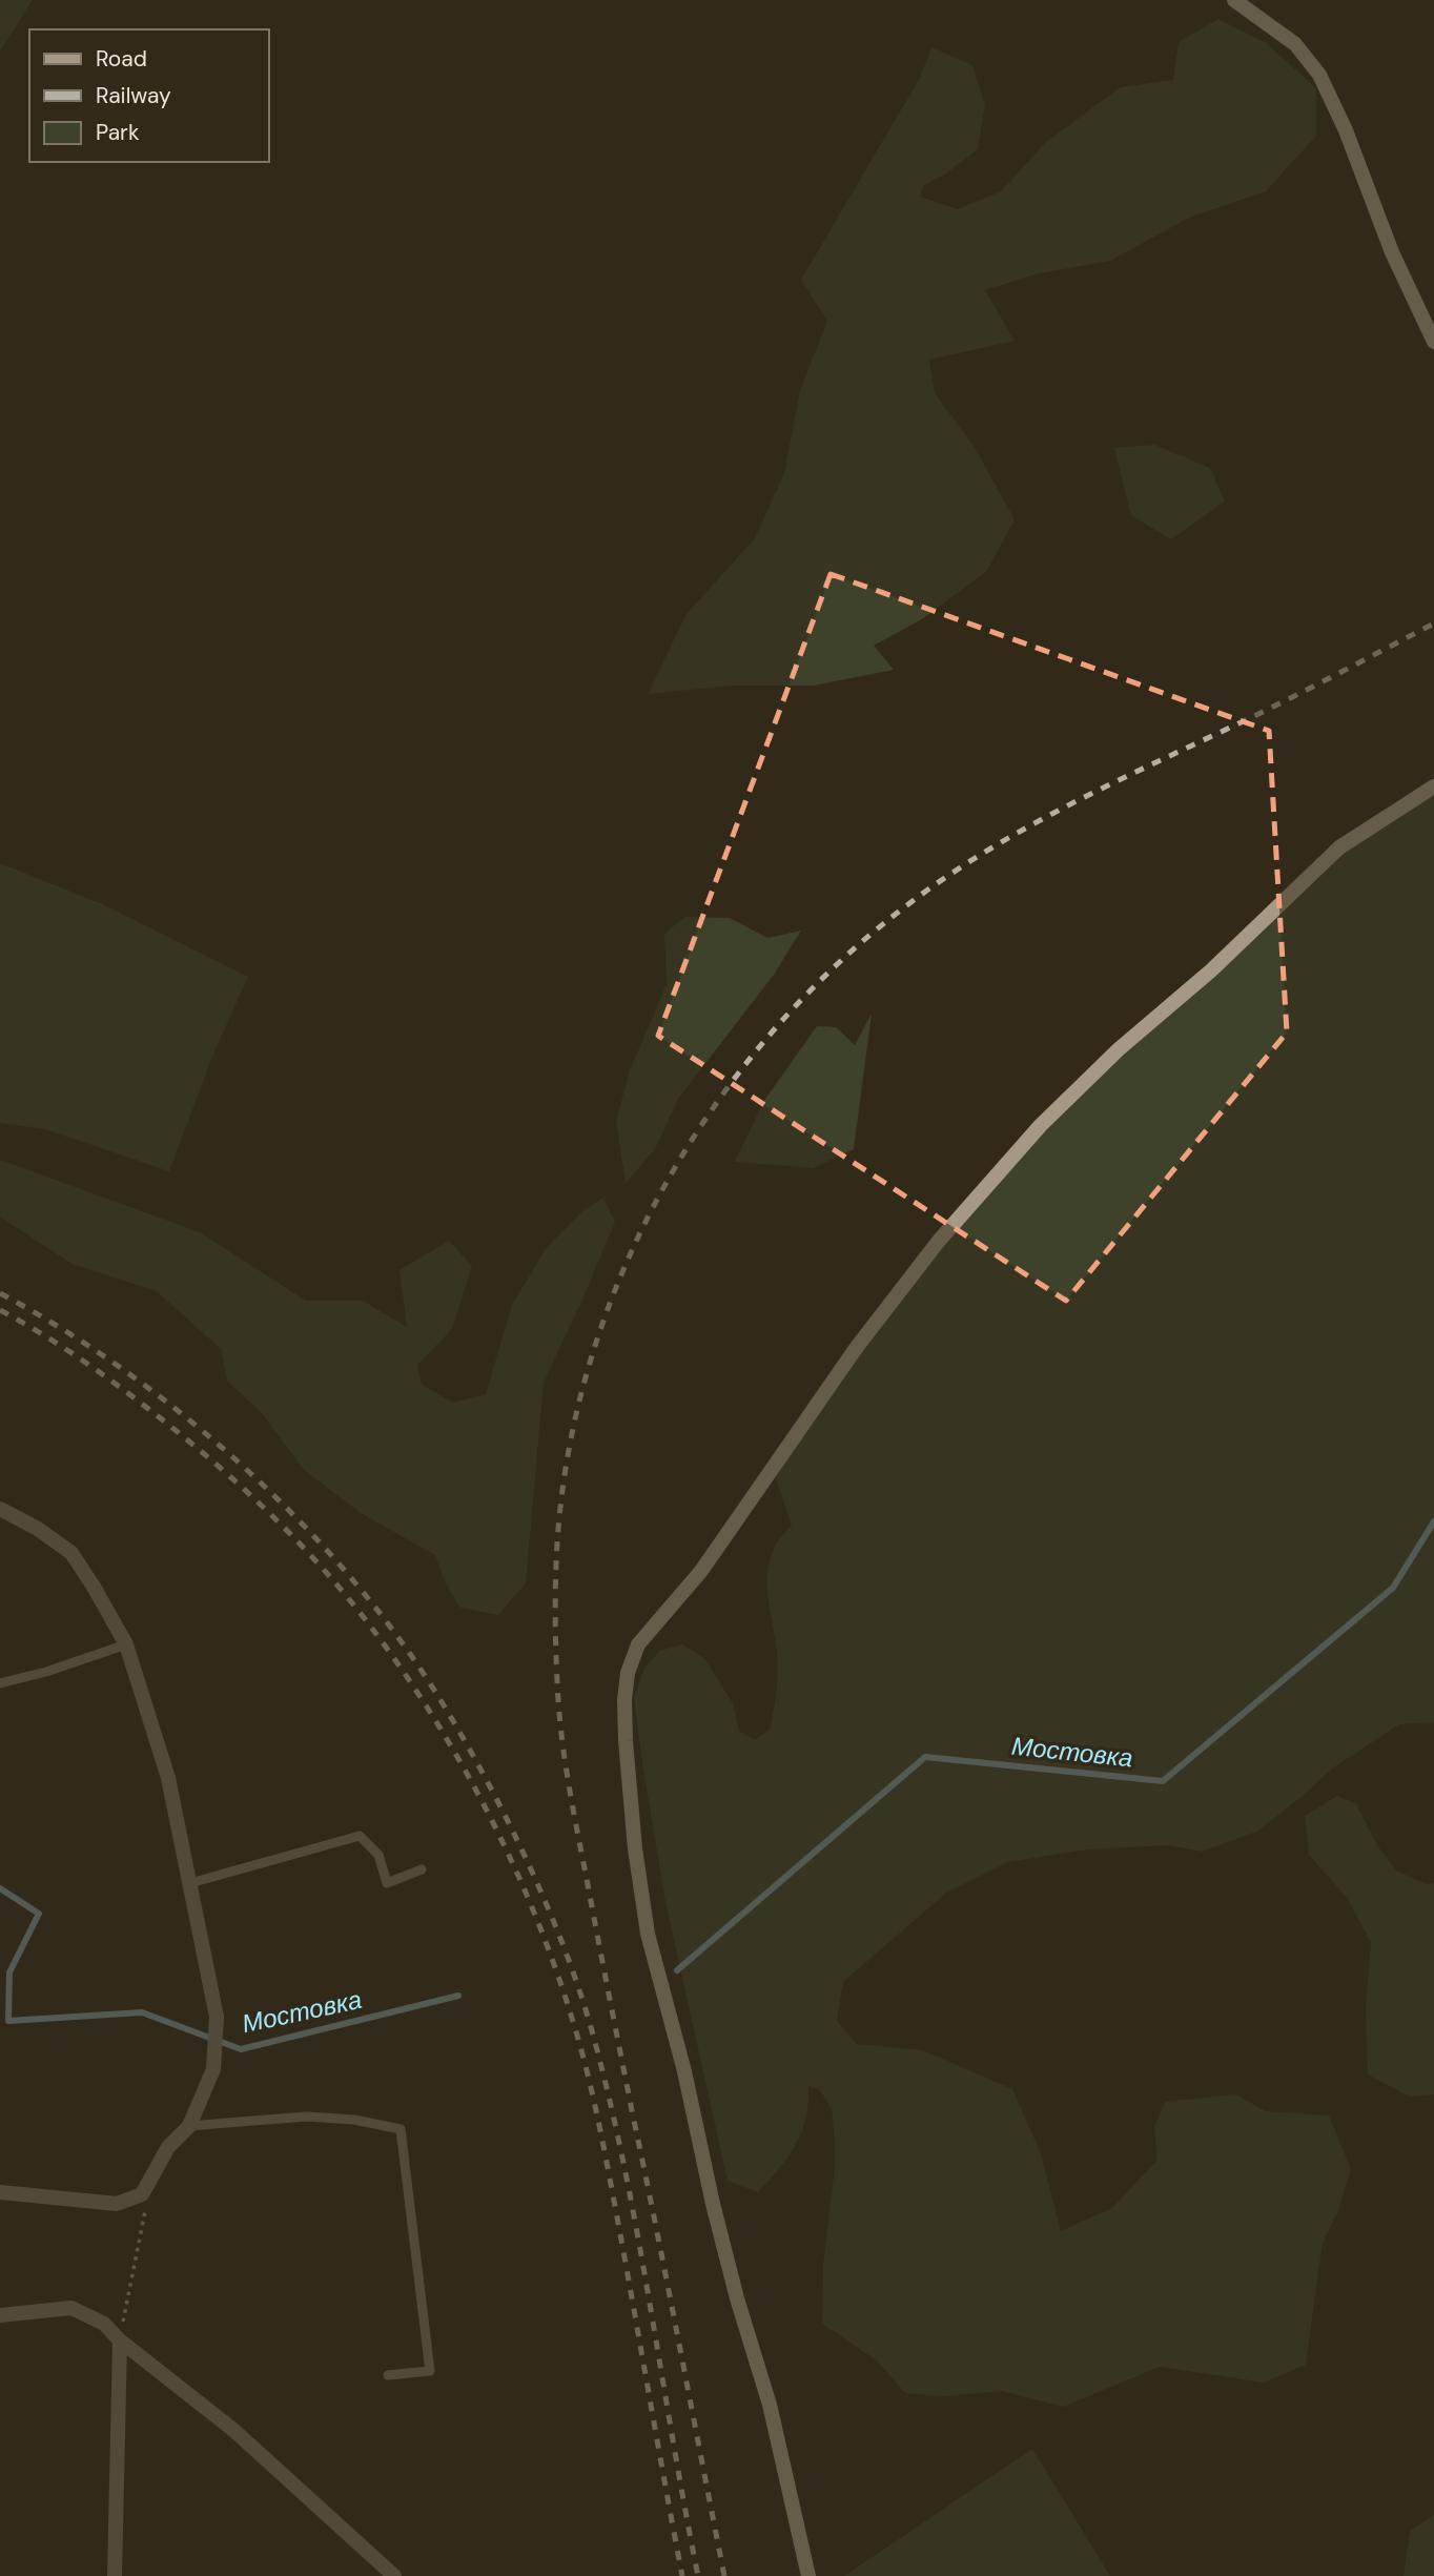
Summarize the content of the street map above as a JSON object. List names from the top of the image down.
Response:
{
  "water": ["Мостовка"],
  "legend": ["Road", "Railway", "Park"]
}
